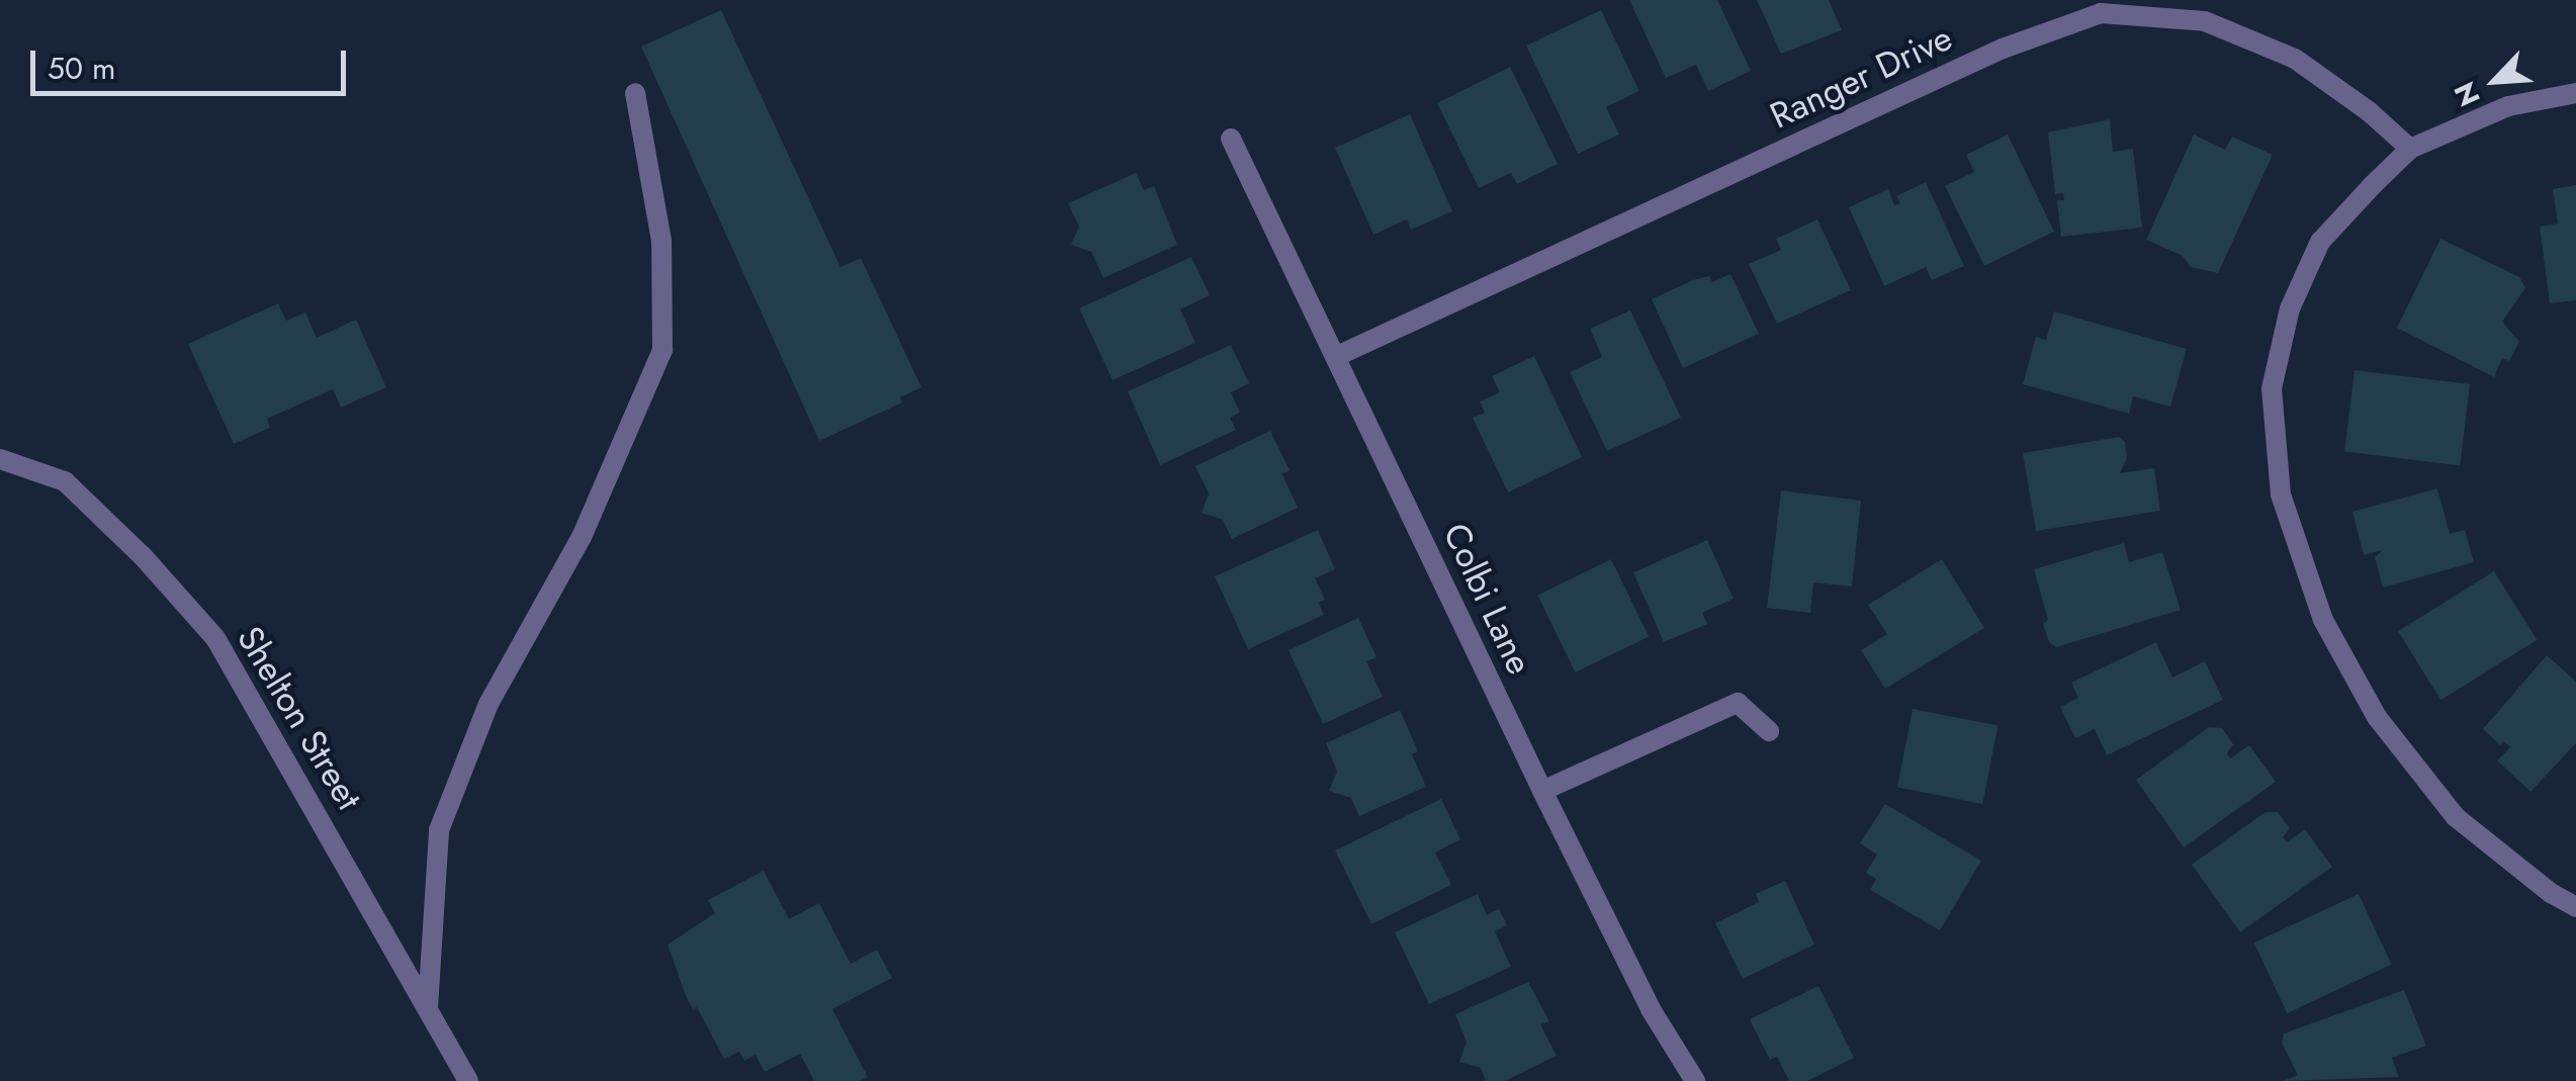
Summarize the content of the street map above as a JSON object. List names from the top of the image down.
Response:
{
  "streets": {
    "street": ["Ranger Drive", "Colbi Lane", "Shelton Street"]
  },
  "crossings": [
    ["Ranger Drive", "Colbi Lane"]
  ],
  "scale_bar": "50 m",
  "north": "bottom left"
}
